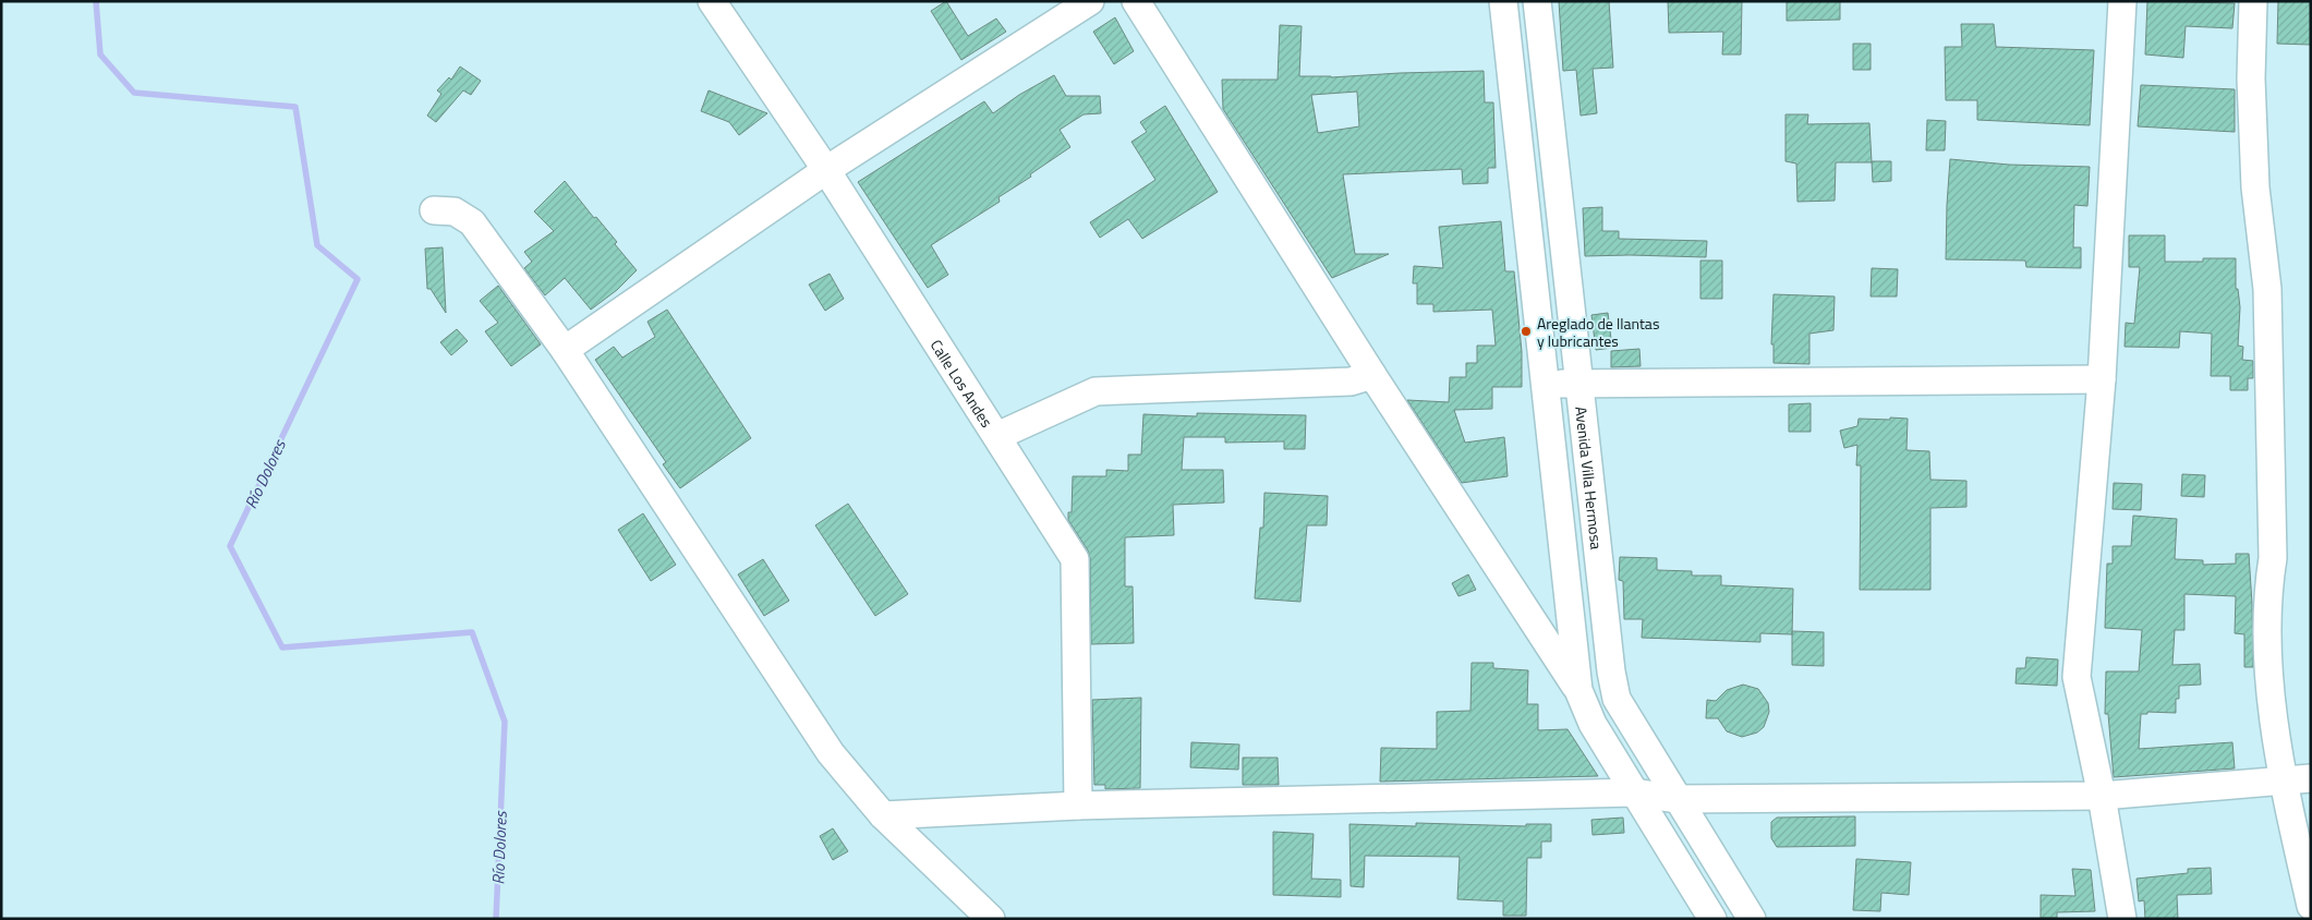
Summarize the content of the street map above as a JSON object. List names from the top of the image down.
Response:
{
  "streets": {
    "street": ["Calle Los Andes", "Avenida Villa Hermosa"]
  },
  "water": ["Río Dolores"],
  "places": ["Areglado de llantas y lubricantes"]
}
